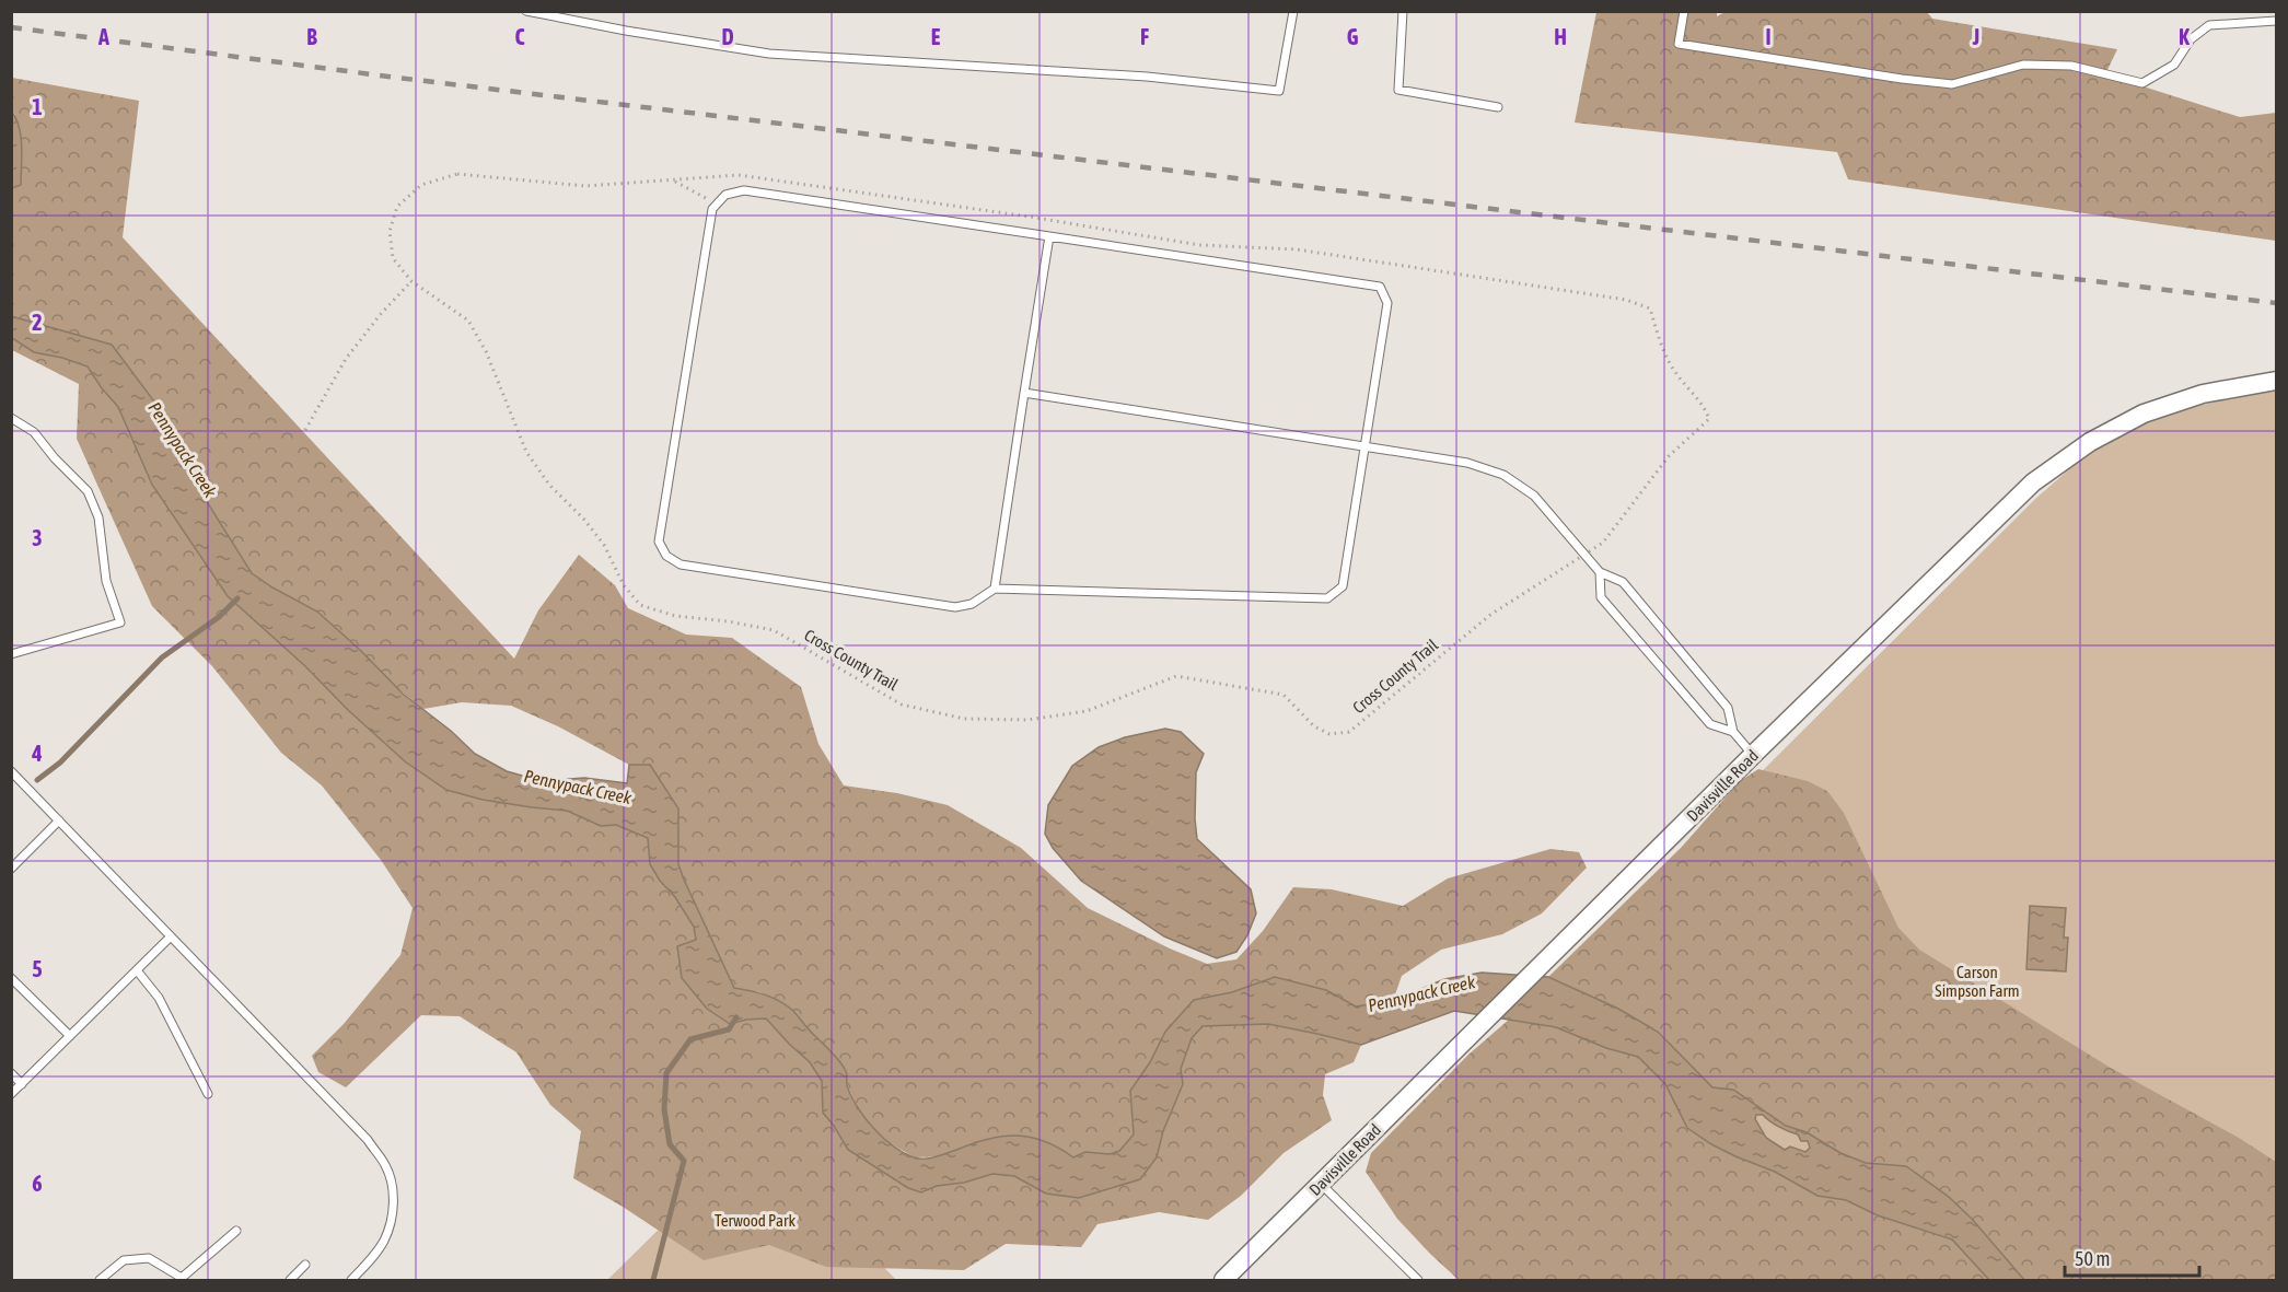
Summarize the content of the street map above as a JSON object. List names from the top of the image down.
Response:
{
  "streets": {
    "street": ["Davisville Road"],
    "path": ["Cross County Trail"]
  },
  "water": ["Pennypack Creek"],
  "parks": ["Carson Simpson Farm", "Terwood Park"],
  "scale_bar": "50 m",
  "grid": {
    "columns": [
      "A",
      "B",
      "C",
      "D",
      "E",
      "F",
      "G",
      "H",
      "I",
      "J",
      "K"
    ],
    "rows": [
      "1",
      "2",
      "3",
      "4",
      "5",
      "6"
    ]
  }
}
